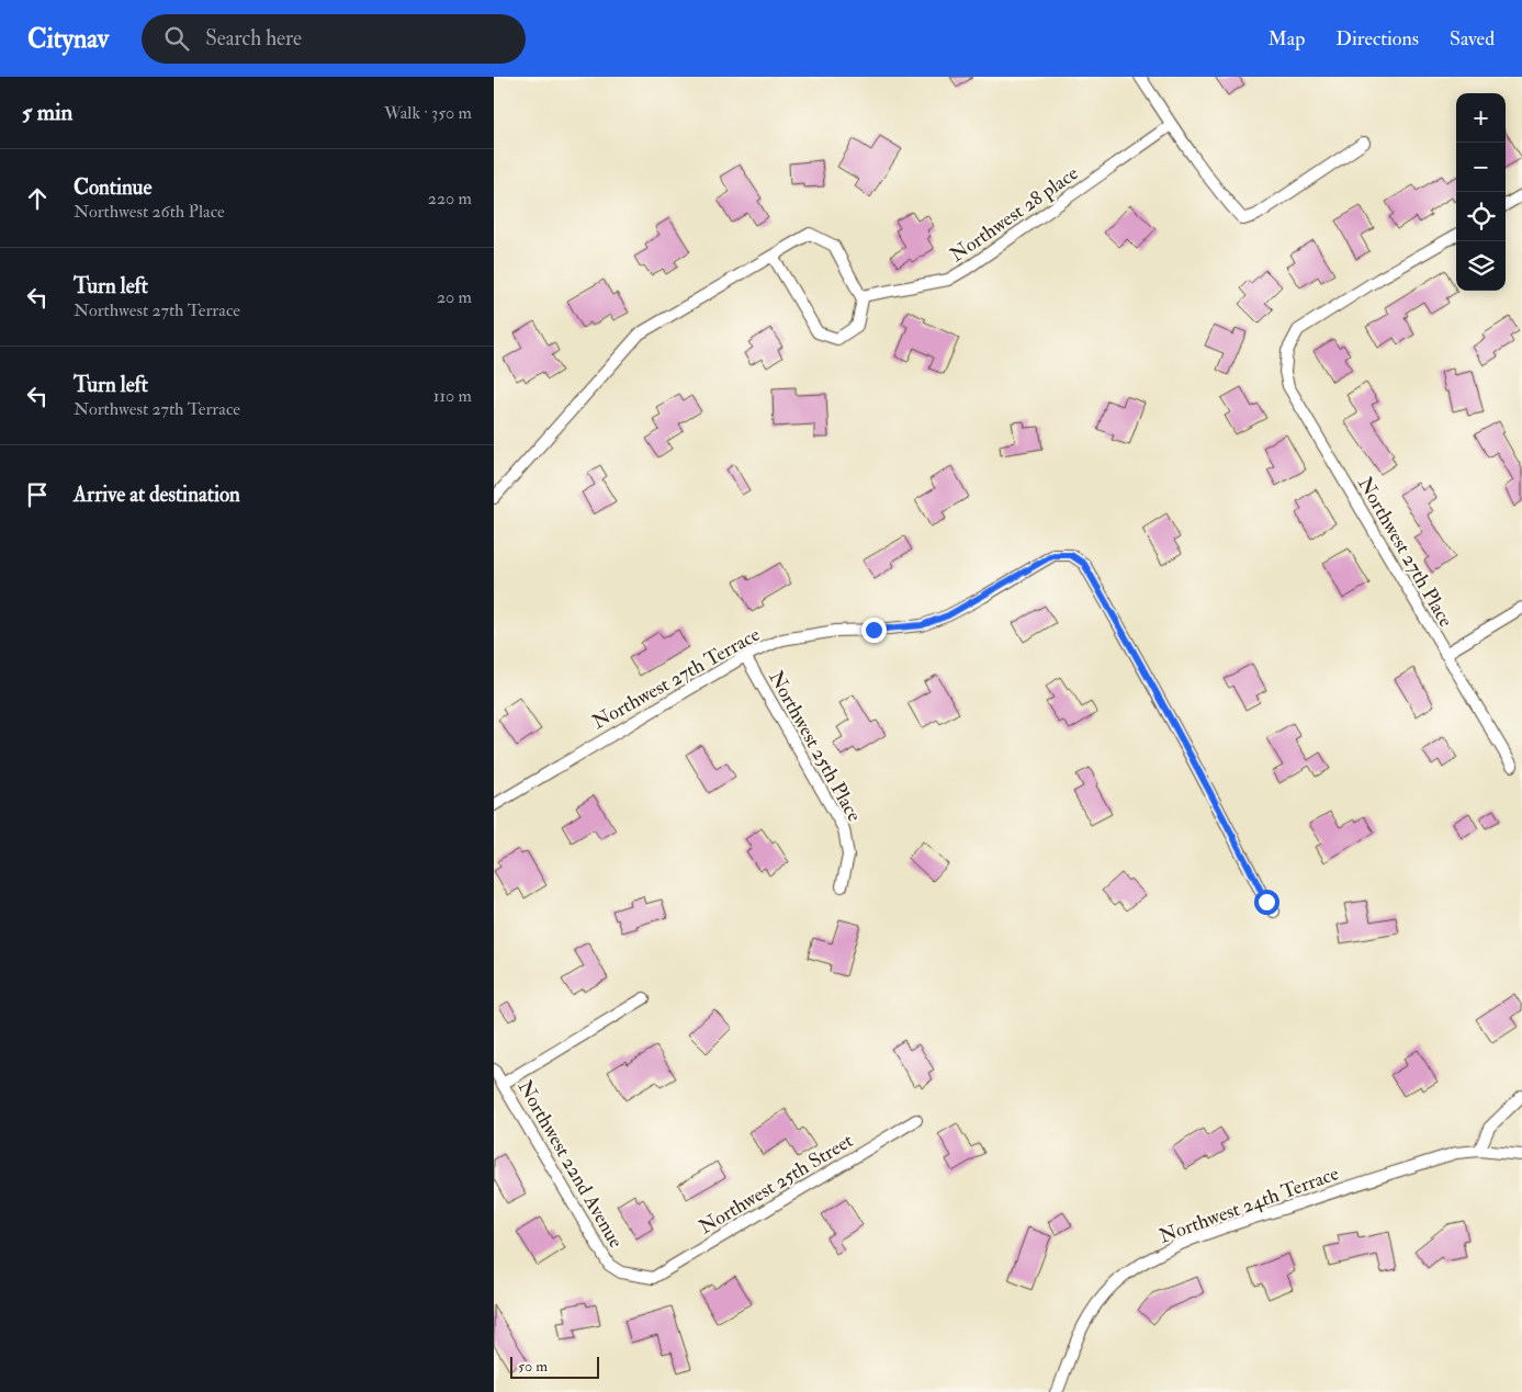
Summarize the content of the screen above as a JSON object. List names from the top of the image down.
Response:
{
  "streets": {
    "street": [
      "Northwest 28 place",
      "Northwest 27th Place",
      "Northwest 27th Terrace",
      "Northwest 25th Place",
      "Northwest 22nd Avenue",
      "Northwest 25th Street",
      "Northwest 24th Terrace"
    ]
  },
  "crossings": [
    ["Northwest 27th Terrace", "Northwest 25th Place"],
    ["Northwest 22nd Avenue", "Northwest 25th Street"]
  ],
  "scale_bar": "50 m",
  "page": {
    "header": "Citynav",
    "search": "Search here",
    "nav": ["Map", "Directions", "Saved"],
    "heading": ["5 min", "Walk · 350 m"],
    "map_buttons": ["+", "−"],
    "list": [
      ["Continue", "Northwest 26th Place", "220 m"],
      ["Turn left", "Northwest 27th Terrace", "20 m"],
      ["Turn left", "Northwest 27th Terrace", "110 m"],
      "Arrive at destination"
    ],
    "scale": "50 m"
  }
}
